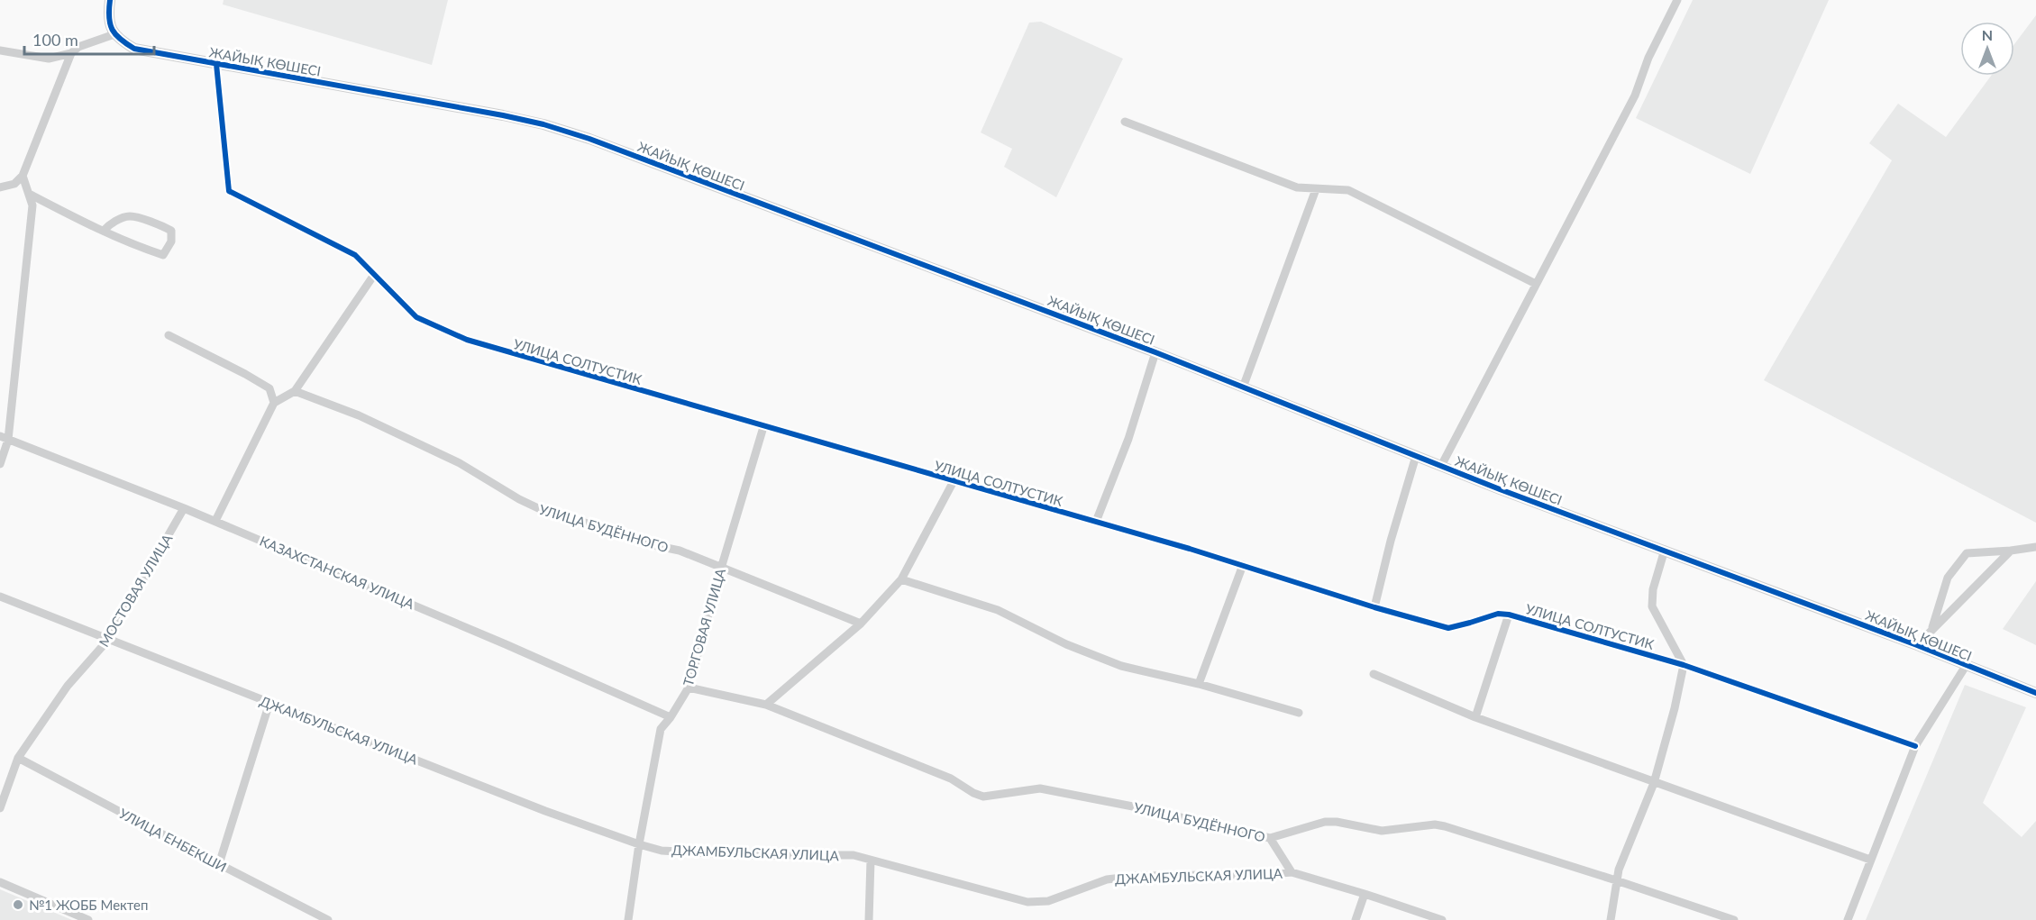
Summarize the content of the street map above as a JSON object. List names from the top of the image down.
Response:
{
  "streets": {
    "street": [
      "ЖАЙЫҚ КӨШЕСІ",
      "УЛИЦА СОЛТУСТИК",
      "УЛИЦА БУДЁННОГО",
      "КАЗАХСТАНСКАЯ УЛИЦА",
      "МОСТОВАЯ УЛИЦА",
      "ТОРГОВАЯ УЛИЦА",
      "ДЖАМБУЛЬСКАЯ УЛИЦА",
      "УЛИЦА ЕНБЕКШИ"
    ]
  },
  "crossings": [
    ["ЖАЙЫҚ КӨШЕСІ", "УЛИЦА СОЛТУСТИК"],
    ["УЛИЦА СОЛТУСТИК", "ТОРГОВАЯ УЛИЦА"],
    ["УЛИЦА БУДЁННОГО", "ТОРГОВАЯ УЛИЦА"],
    ["КАЗАХСТАНСКАЯ УЛИЦА", "МОСТОВАЯ УЛИЦА"],
    ["КАЗАХСТАНСКАЯ УЛИЦА", "ТОРГОВАЯ УЛИЦА"],
    ["МОСТОВАЯ УЛИЦА", "ДЖАМБУЛЬСКАЯ УЛИЦА"],
    ["МОСТОВАЯ УЛИЦА", "УЛИЦА ЕНБЕКШИ"],
    ["ТОРГОВАЯ УЛИЦА", "ДЖАМБУЛЬСКАЯ УЛИЦА"]
  ],
  "places": ["№1 ЖОББ Мектеп"],
  "scale_bar": "100 m",
  "north": "top"
}
